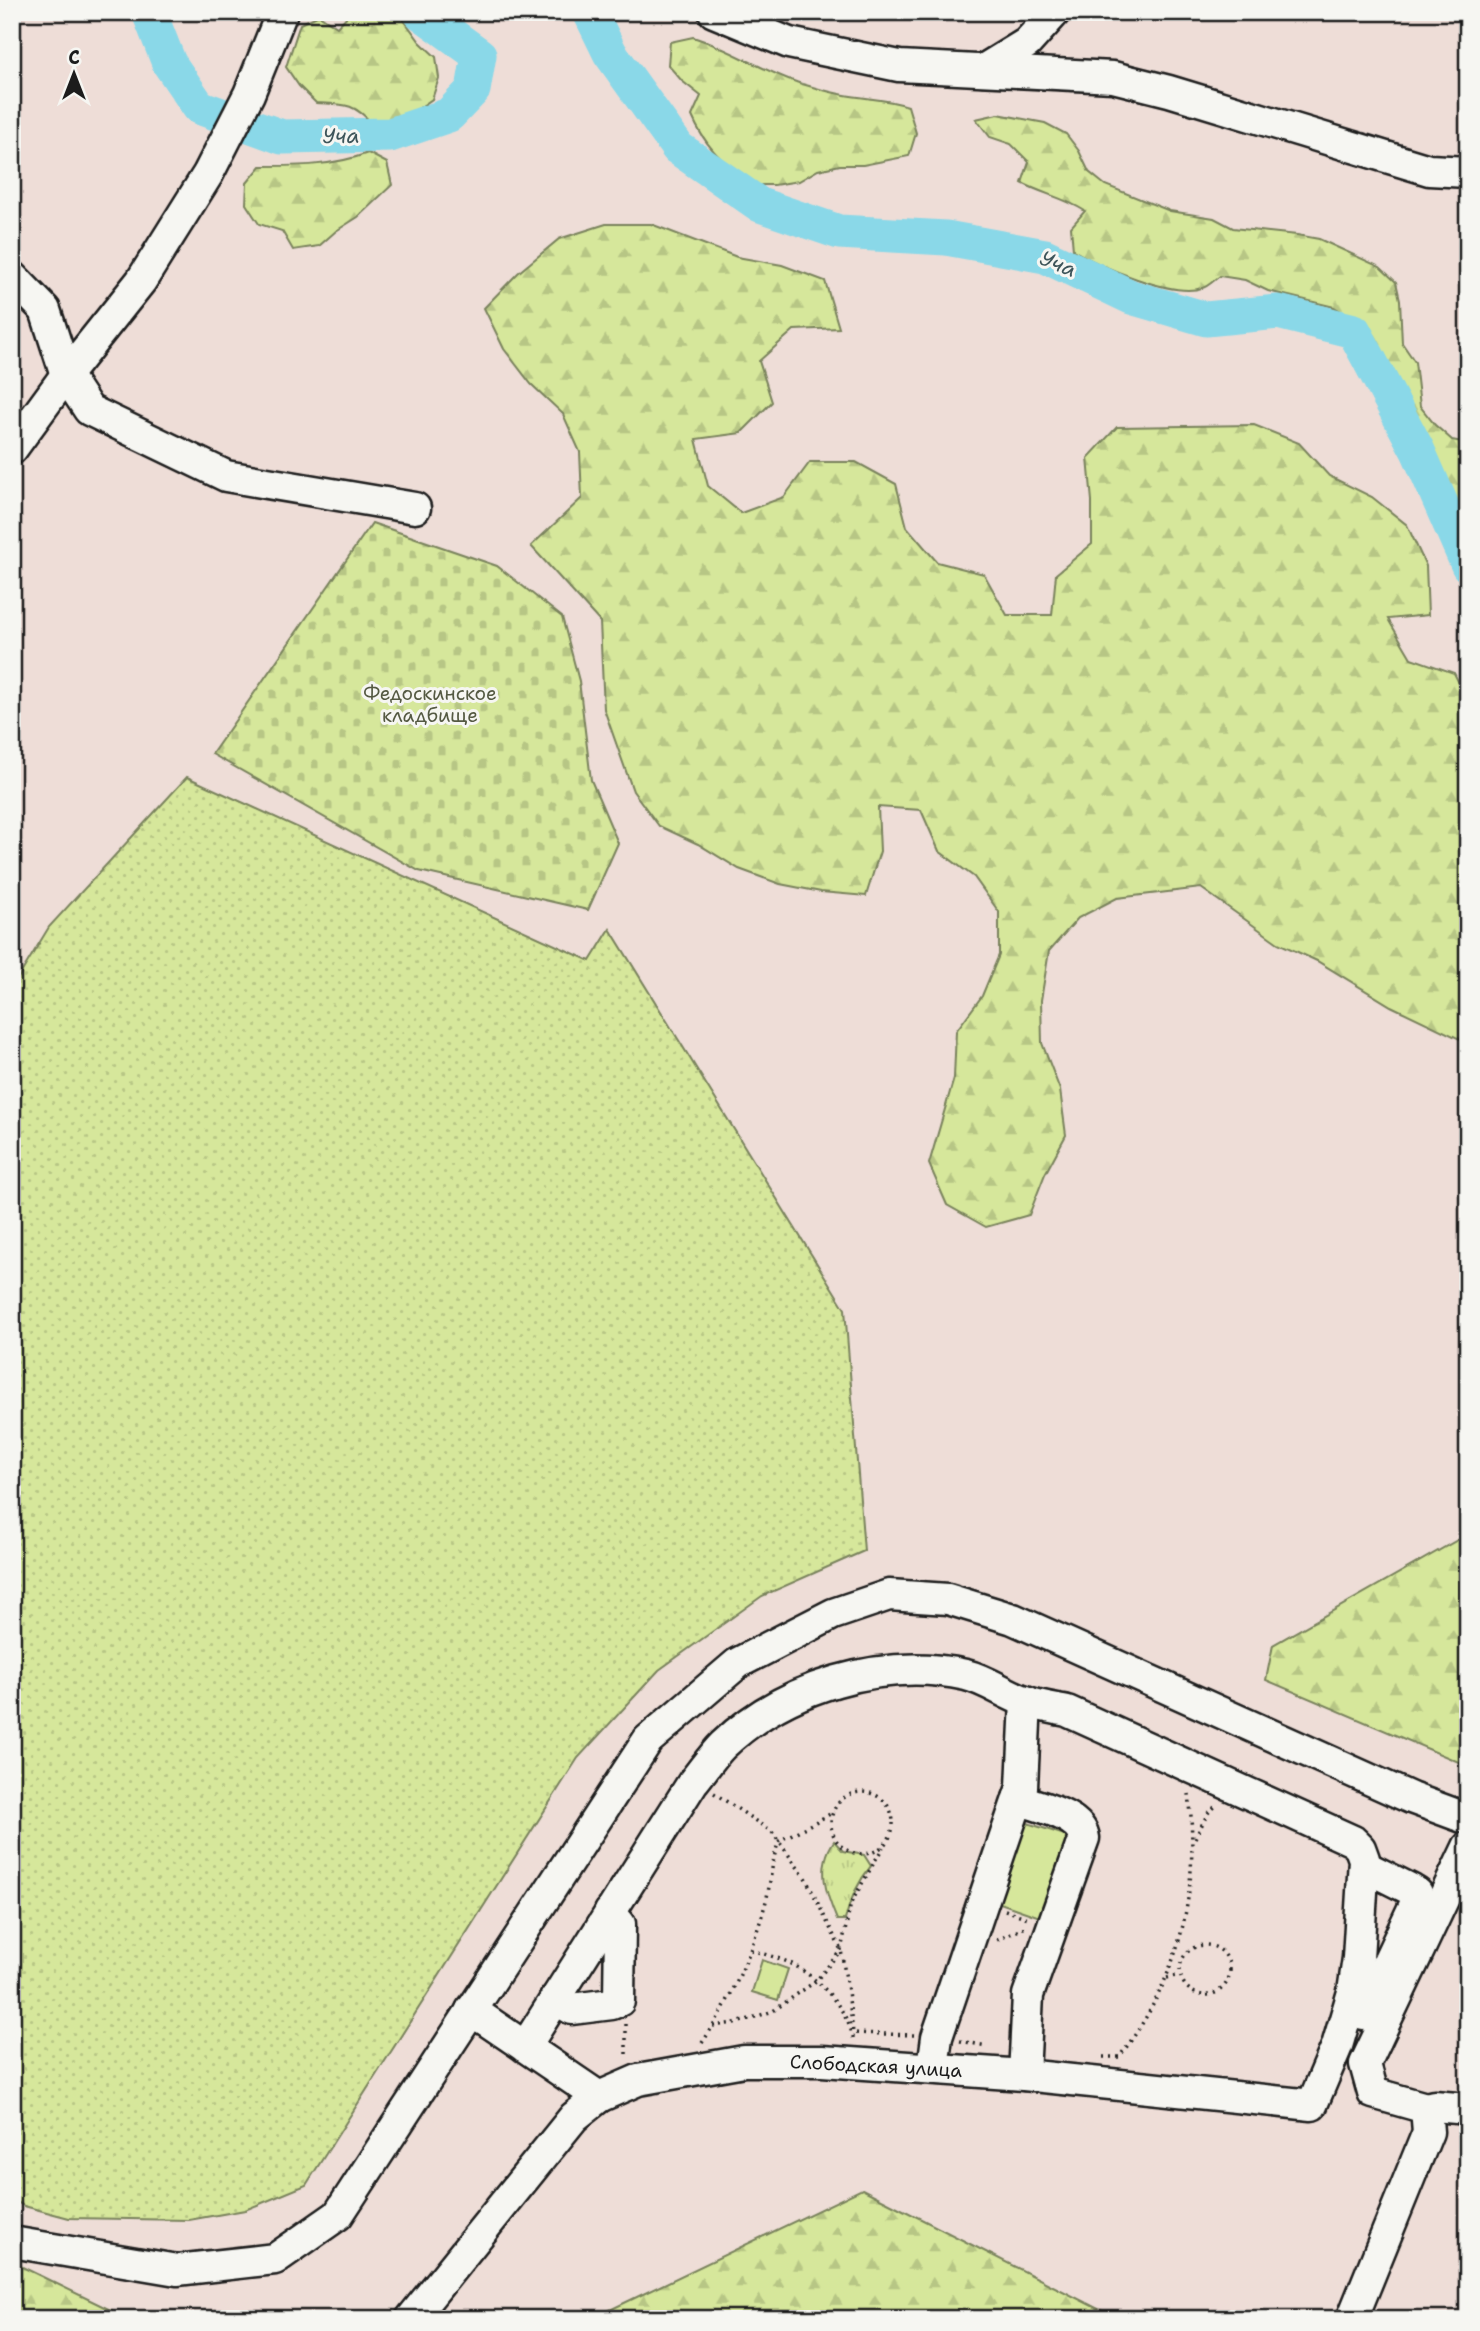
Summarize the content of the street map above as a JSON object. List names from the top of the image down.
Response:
{
  "streets": {
    "street": ["Слободская улица"]
  },
  "water": ["Уча"],
  "parks": ["Федоскинское кладбище"],
  "north": "top"
}
